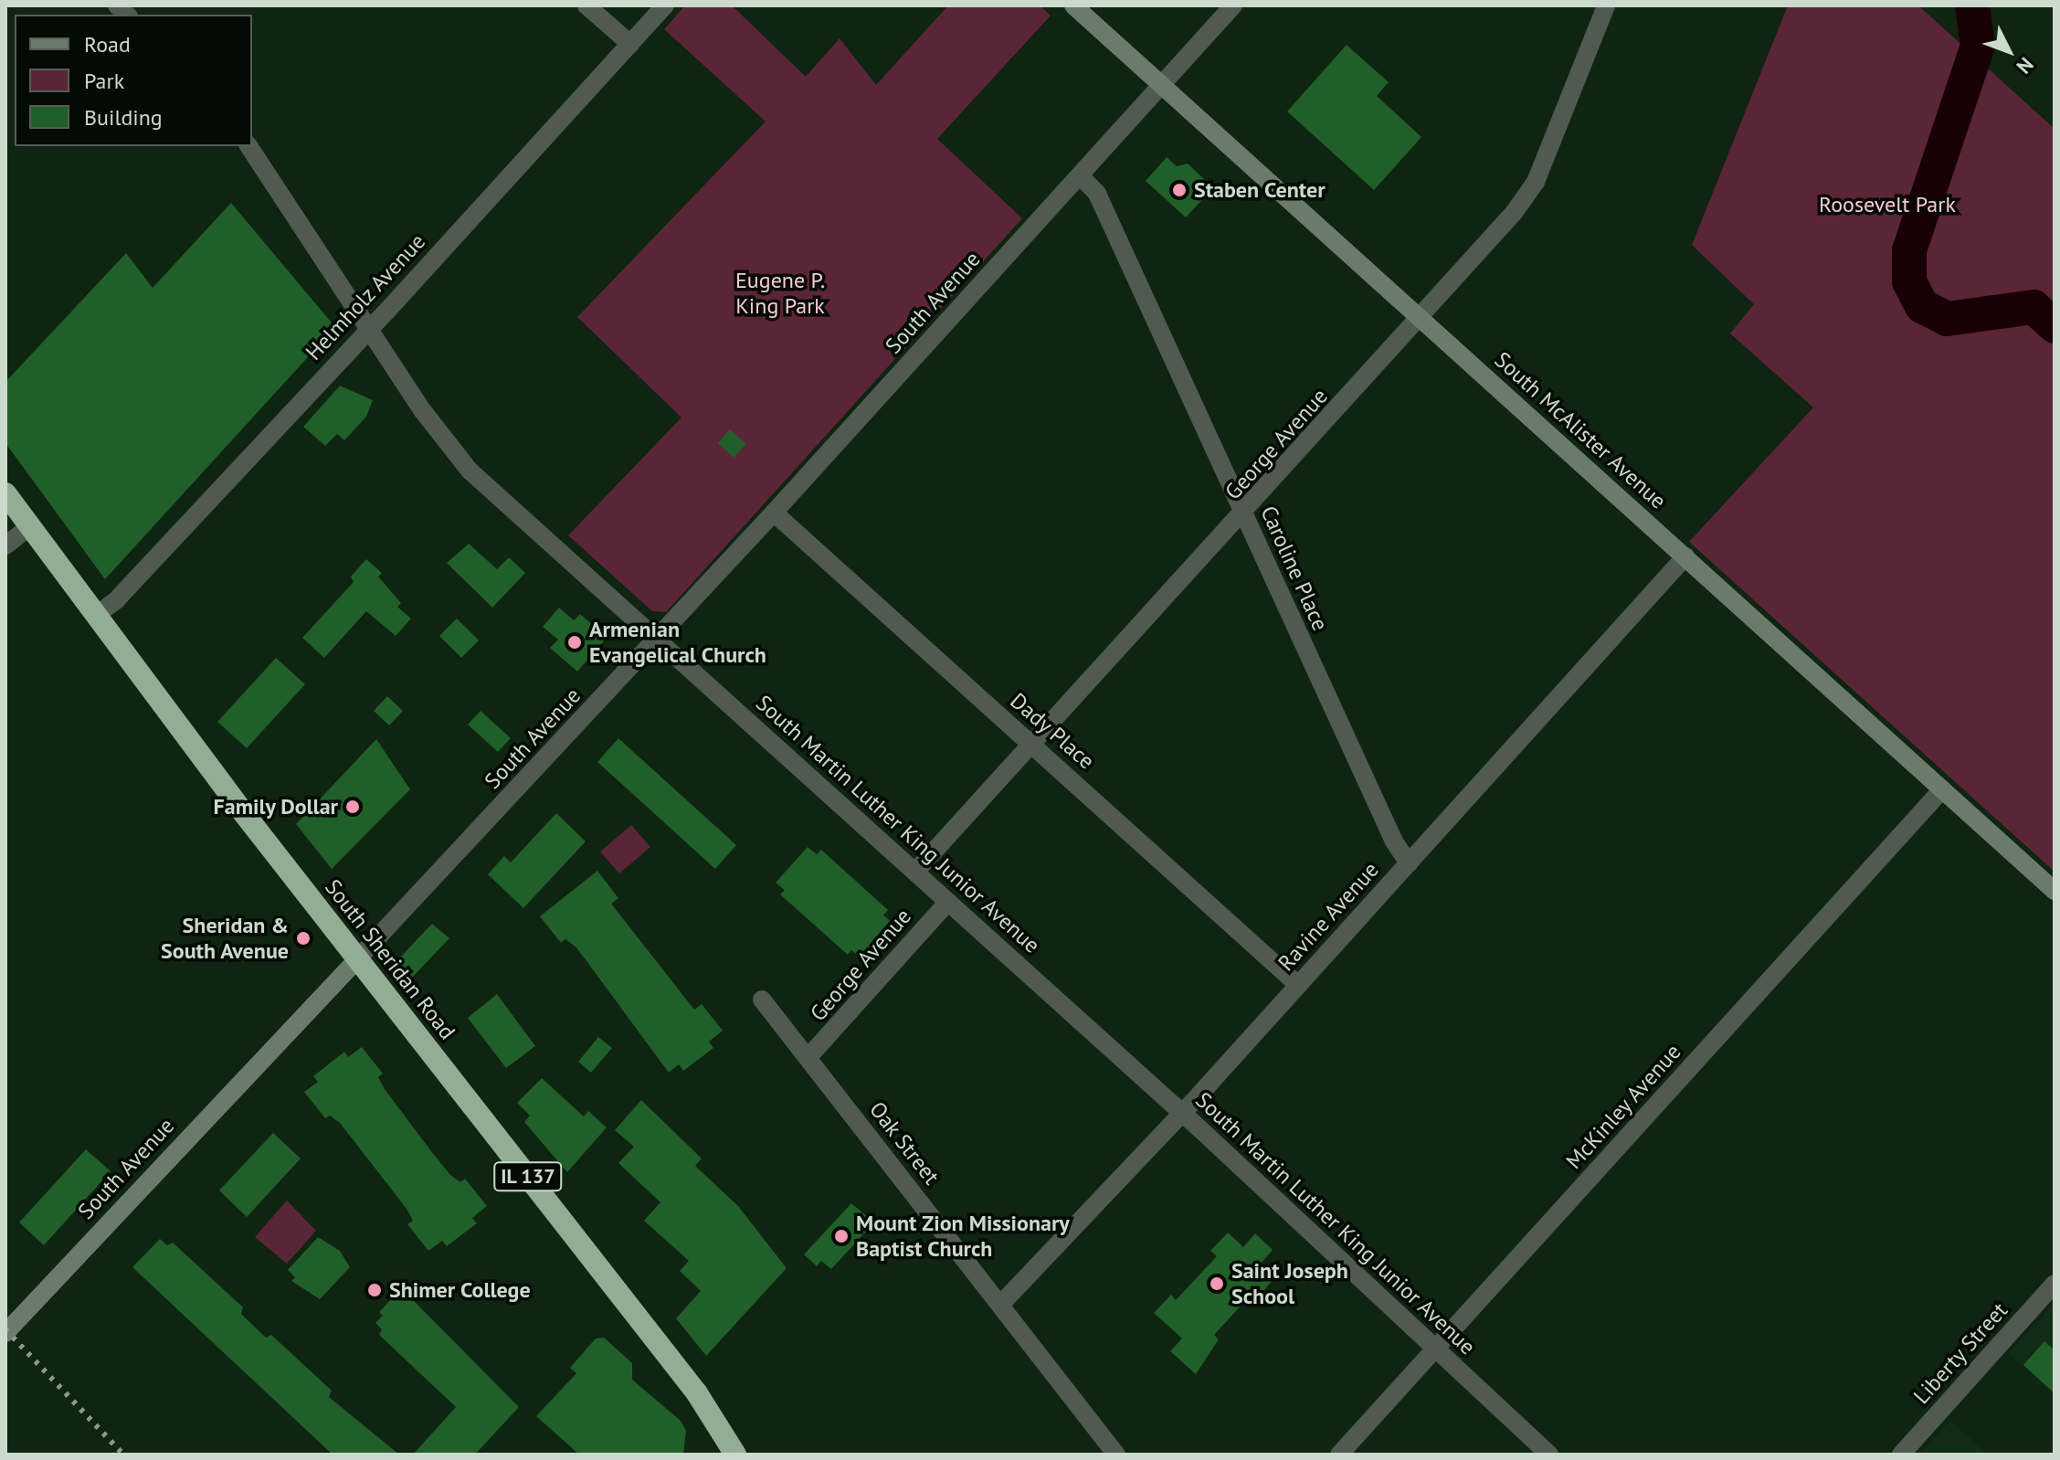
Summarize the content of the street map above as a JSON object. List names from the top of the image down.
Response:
{
  "streets": {
    "highway": ["South Sheridan Road", "IL 137"],
    "street": [
      "Helmholz Avenue",
      "South Avenue",
      "South McAlister Avenue",
      "George Avenue",
      "Caroline Place",
      "Dady Place",
      "South Martin Luther King Junior Avenue",
      "Ravine Avenue",
      "McKinley Avenue",
      "Oak Street",
      "Liberty Street"
    ]
  },
  "crossings": [
    ["Helmholz Avenue", "South Martin Luther King Junior Avenue"],
    ["Helmholz Avenue", "South Sheridan Road"],
    ["South Avenue", "South McAlister Avenue"],
    ["South Avenue", "Caroline Place"],
    ["South Avenue", "Dady Place"],
    ["South Avenue", "South Martin Luther King Junior Avenue"],
    ["South Avenue", "South Sheridan Road"],
    ["South McAlister Avenue", "George Avenue"],
    ["South McAlister Avenue", "Ravine Avenue"],
    ["South McAlister Avenue", "McKinley Avenue"],
    ["George Avenue", "Caroline Place"],
    ["George Avenue", "Dady Place"],
    ["George Avenue", "South Martin Luther King Junior Avenue"],
    ["George Avenue", "Oak Street"],
    ["Caroline Place", "Ravine Avenue"],
    ["Dady Place", "Ravine Avenue"],
    ["South Martin Luther King Junior Avenue", "Ravine Avenue"],
    ["South Martin Luther King Junior Avenue", "McKinley Avenue"],
    ["Ravine Avenue", "Oak Street"]
  ],
  "parks": ["Roosevelt Park", "Eugene P. King Park"],
  "places": [
    "Staben Center",
    "Armenian Evangelical Church",
    "Family Dollar",
    "Sheridan & South Avenue",
    "Mount Zion Missionary Baptist Church",
    "Saint Joseph School",
    "Shimer College"
  ],
  "legend": ["Road", "Park", "Building"],
  "north": "bottom right"
}
